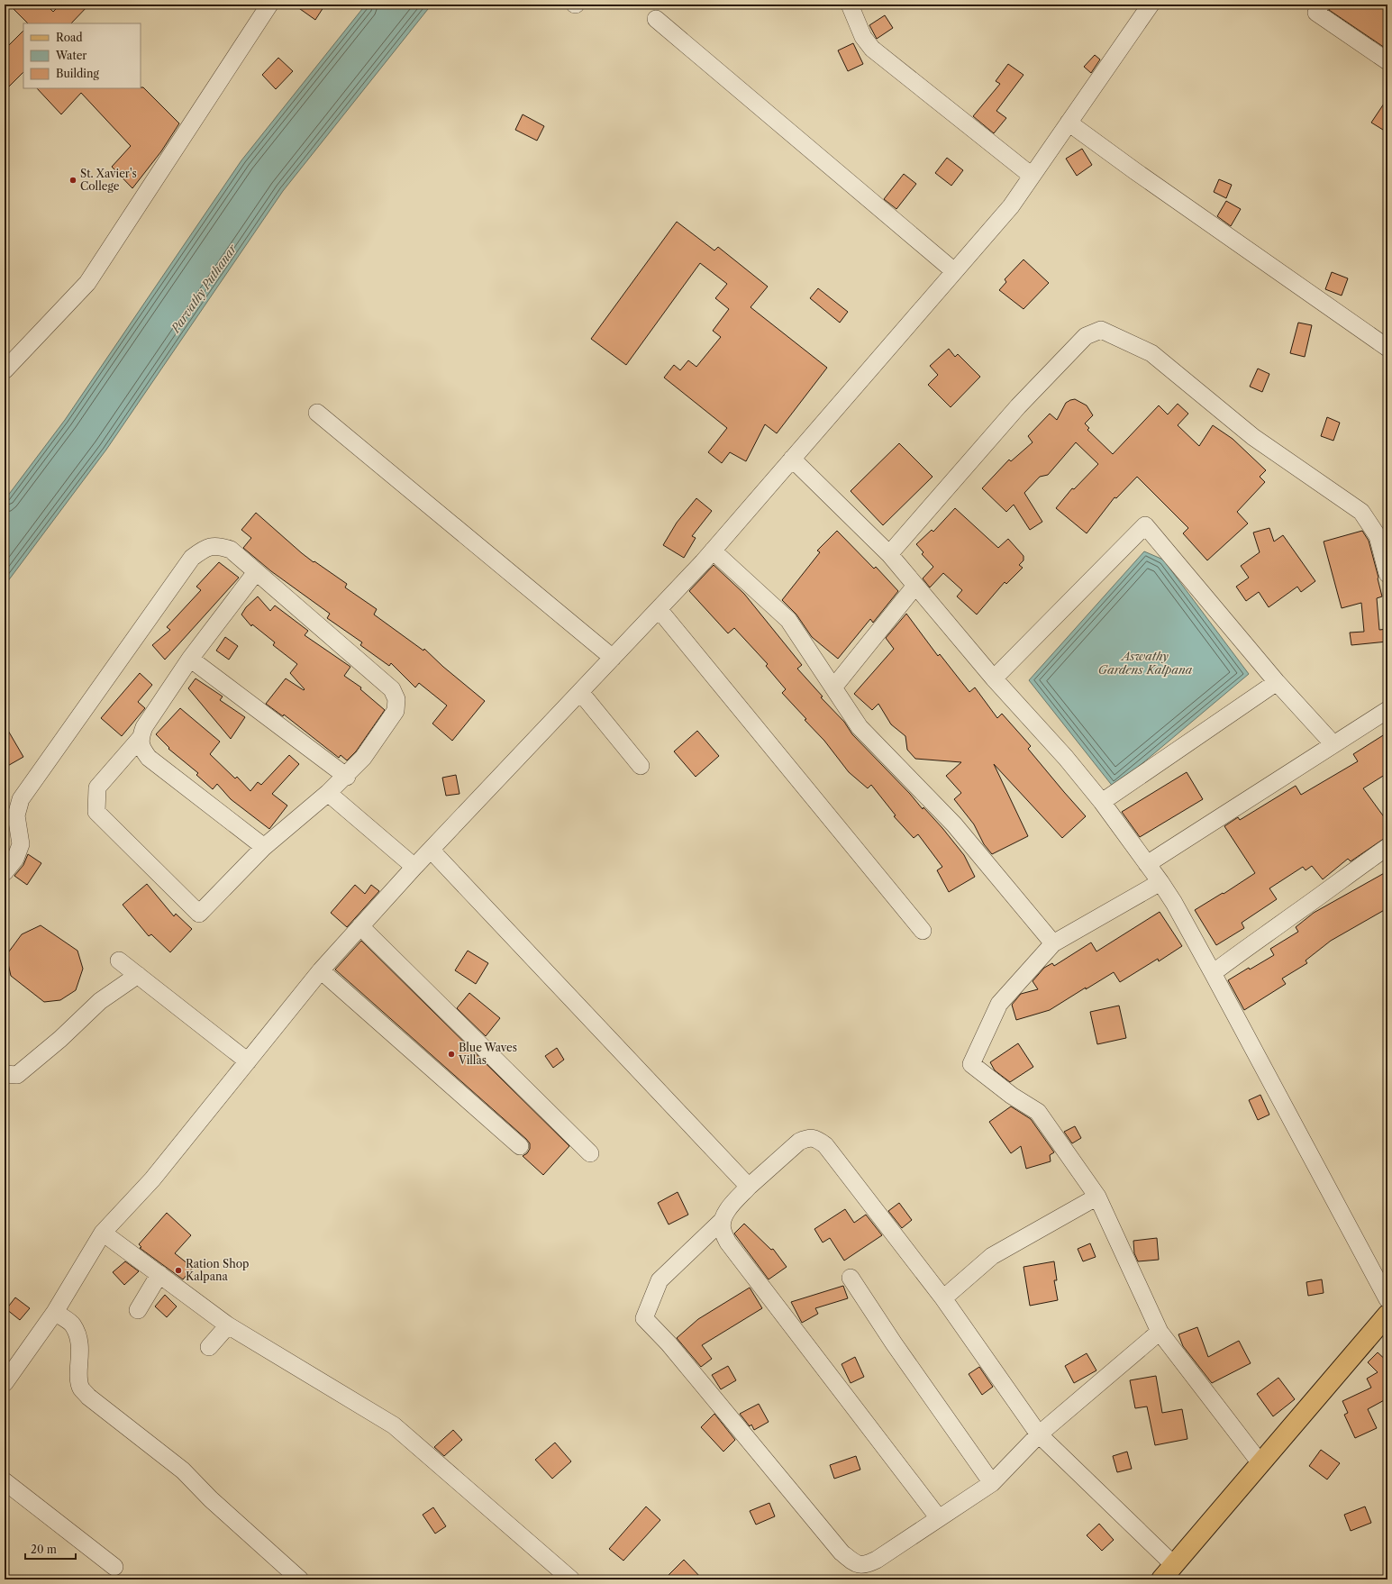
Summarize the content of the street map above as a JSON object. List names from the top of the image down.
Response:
{
  "water": ["Parvathy Puthanar", "Aswathy Gardens Kalpana"],
  "places": ["St. Xavier's College", "Blue Waves Villas", "Ration Shop Kalpana"],
  "legend": ["Road", "Water", "Building"],
  "scale_bar": "20 m"
}
